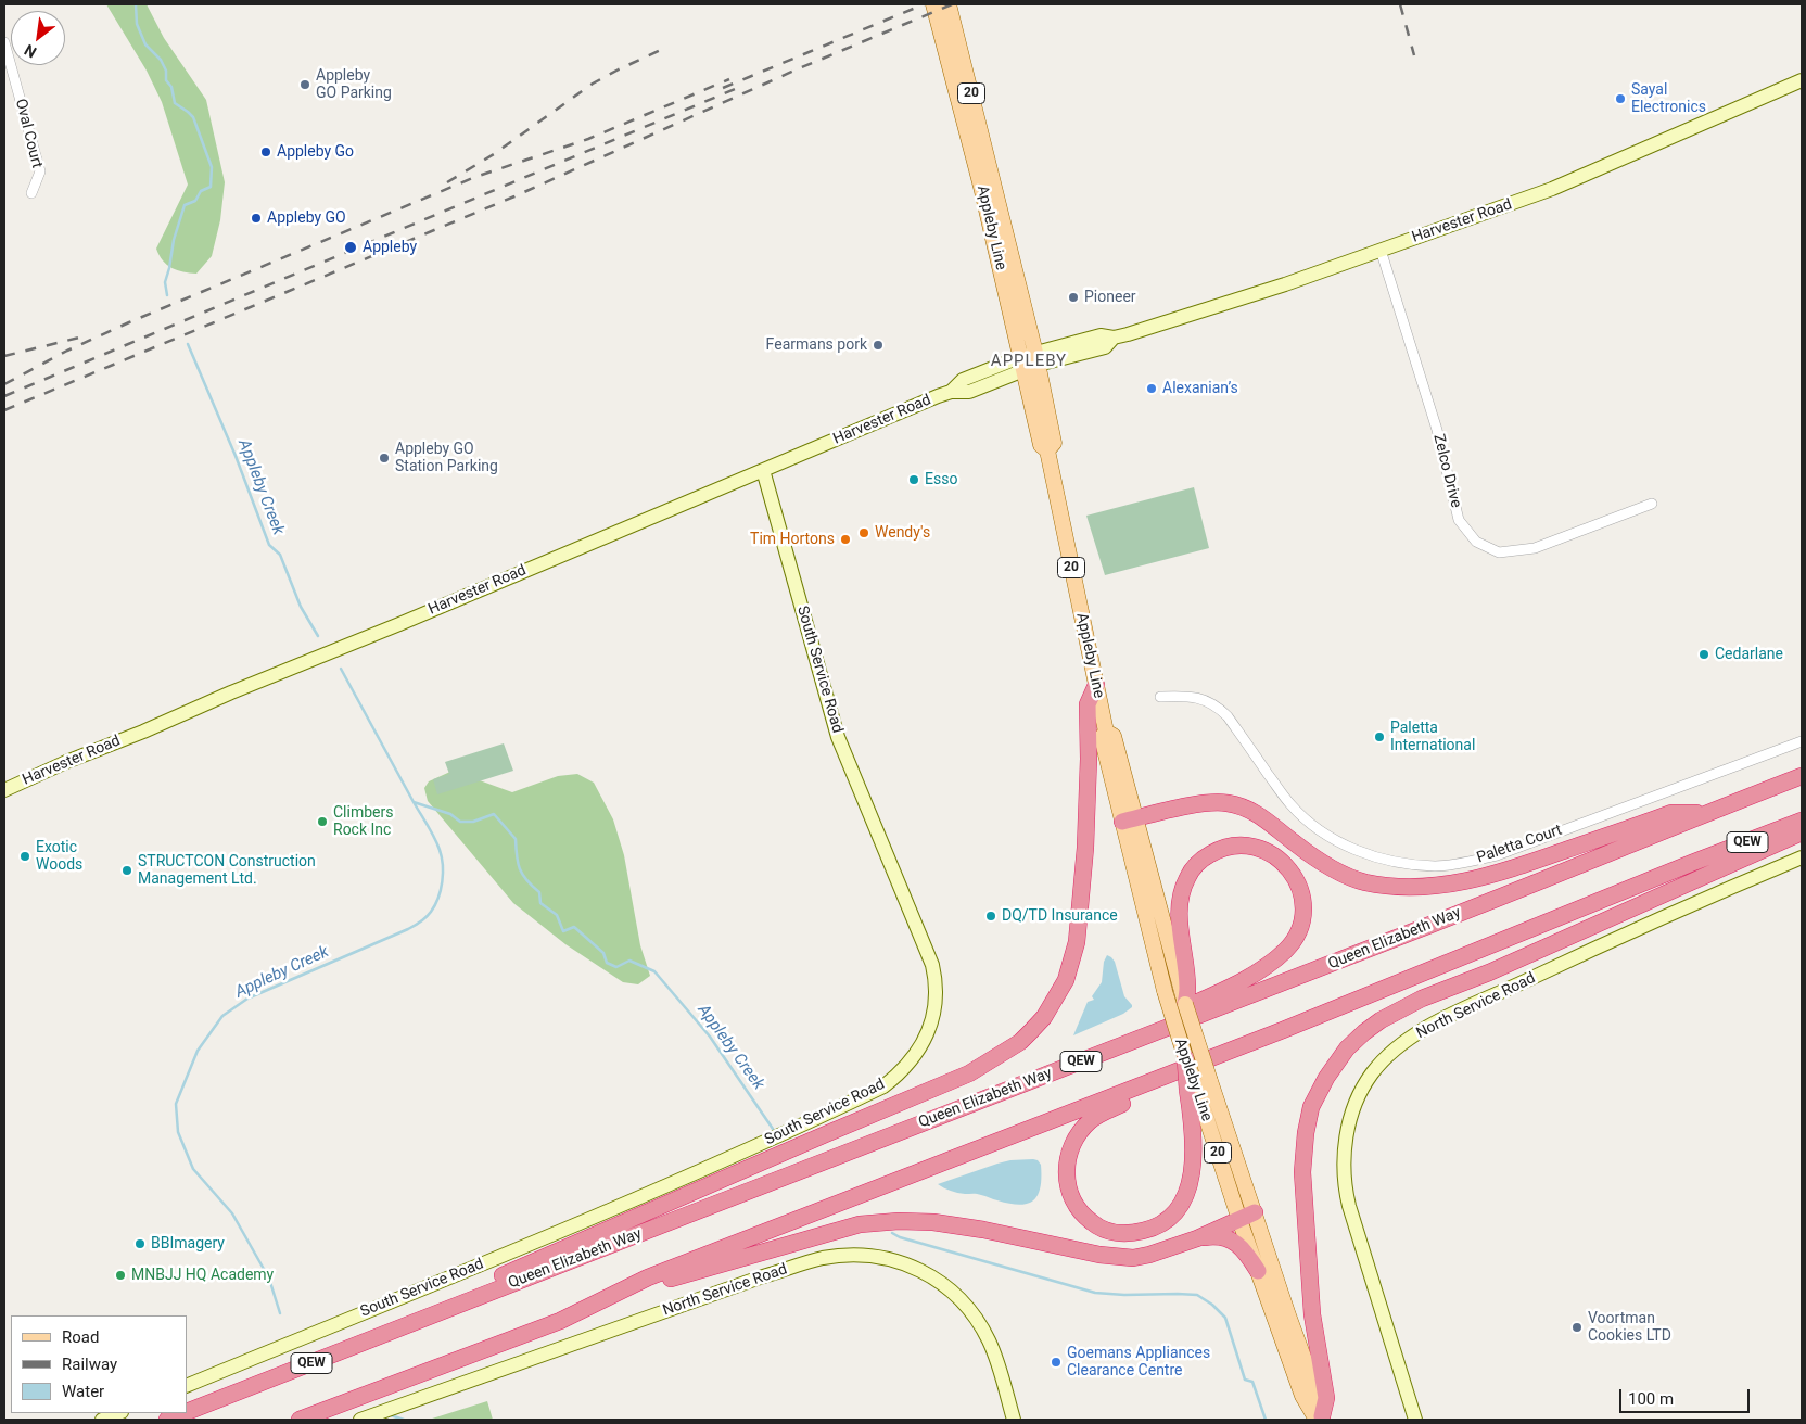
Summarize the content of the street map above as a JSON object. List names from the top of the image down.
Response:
{
  "streets": {
    "highway": ["QEW", "Queen Elizabeth Way"],
    "main road": ["20", "Appleby Line"],
    "street": [
      "Oval Court",
      "Harvester Road",
      "Zelco Drive",
      "South Service Road",
      "Paletta Court",
      "North Service Road"
    ]
  },
  "crossings": [
    ["Harvester Road", "Appleby Line"],
    ["Harvester Road", "Zelco Drive"],
    ["Harvester Road", "South Service Road"]
  ],
  "districts": ["APPLEBY"],
  "water": ["Appleby Creek"],
  "places": [
    "Appleby GO Parking",
    "Sayal Electronics",
    "Appleby Go",
    "Appleby GO",
    "Appleby",
    "Pioneer",
    "Fearmans pork",
    "Alexanian’s",
    "Appleby GO Station Parking",
    "Esso",
    "Wendy's",
    "Tim Hortons",
    "Cedarlane",
    "Paletta International",
    "Climbers Rock Inc",
    "Exotic Woods",
    "STRUCTCON Construction Management Ltd.",
    "DQ/TD Insurance",
    "BBImagery",
    "MNBJJ HQ Academy",
    "Voortman Cookies LTD",
    "Goemans Appliances Clearance Centre"
  ],
  "legend": ["Road", "Railway", "Water"],
  "scale_bar": "100 m",
  "north": "bottom left"
}
